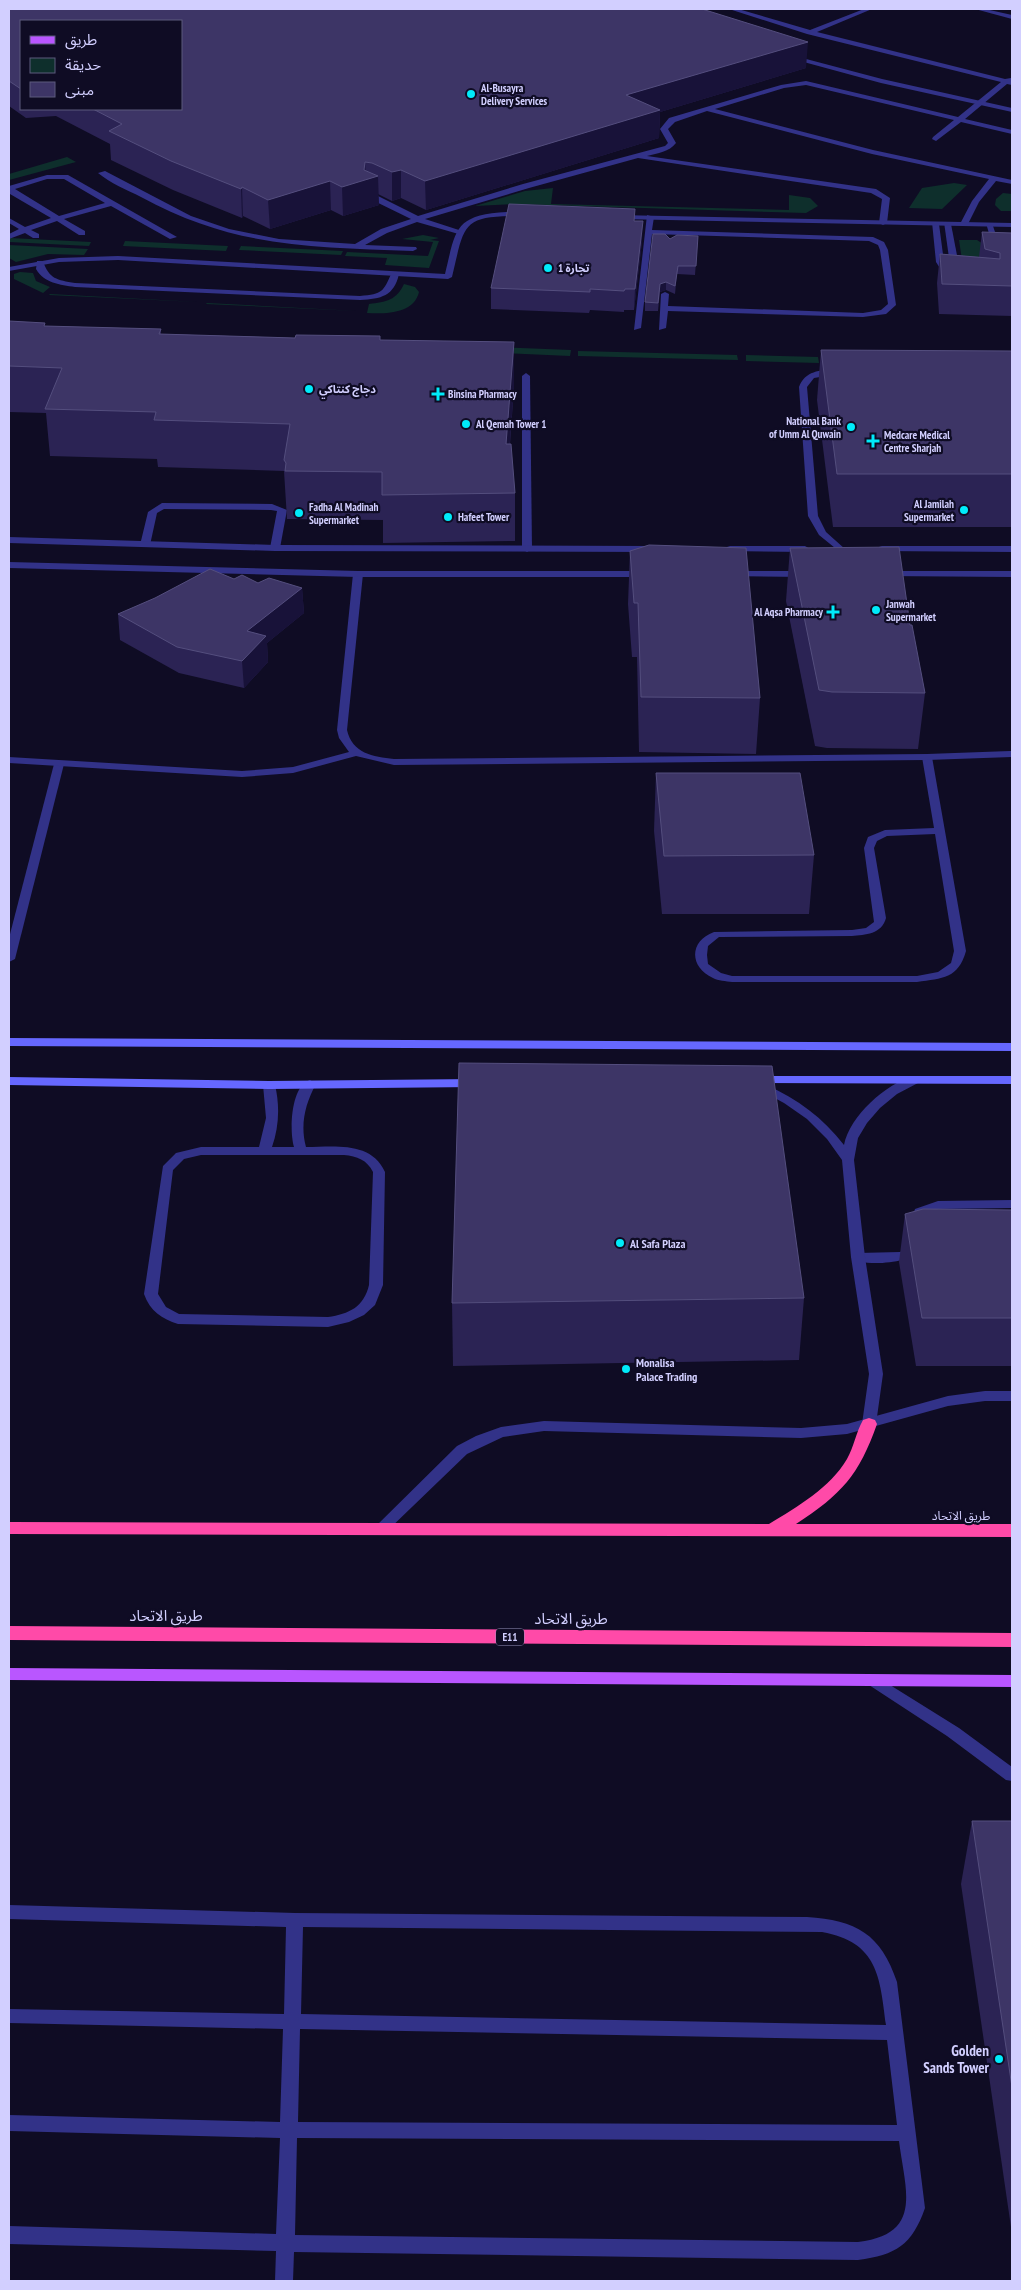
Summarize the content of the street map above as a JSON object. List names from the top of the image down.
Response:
{
  "streets": {
    "highway": ["طريق الاتحاد", "E11"]
  },
  "places": {
    "other": [
      "Al-Busayra Delivery Services",
      "تجارة 1",
      "دجاج كنتاكي",
      "Al Qemah Tower 1",
      "National Bank of Umm Al Quwain",
      "Al Jamilah Supermarket",
      "Fadha Al Madinah Supermarket",
      "Hafeet Tower",
      "Janwah Supermarket",
      "Al Safa Plaza",
      "Monalisa Palace Trading",
      "Golden Sands Tower"
    ],
    "health": ["Binsina Pharmacy", "Medcare Medical Centre Sharjah", "Al Aqsa Pharmacy"]
  },
  "legend": ["طريق", "حديقة", "مبنى"]
}
